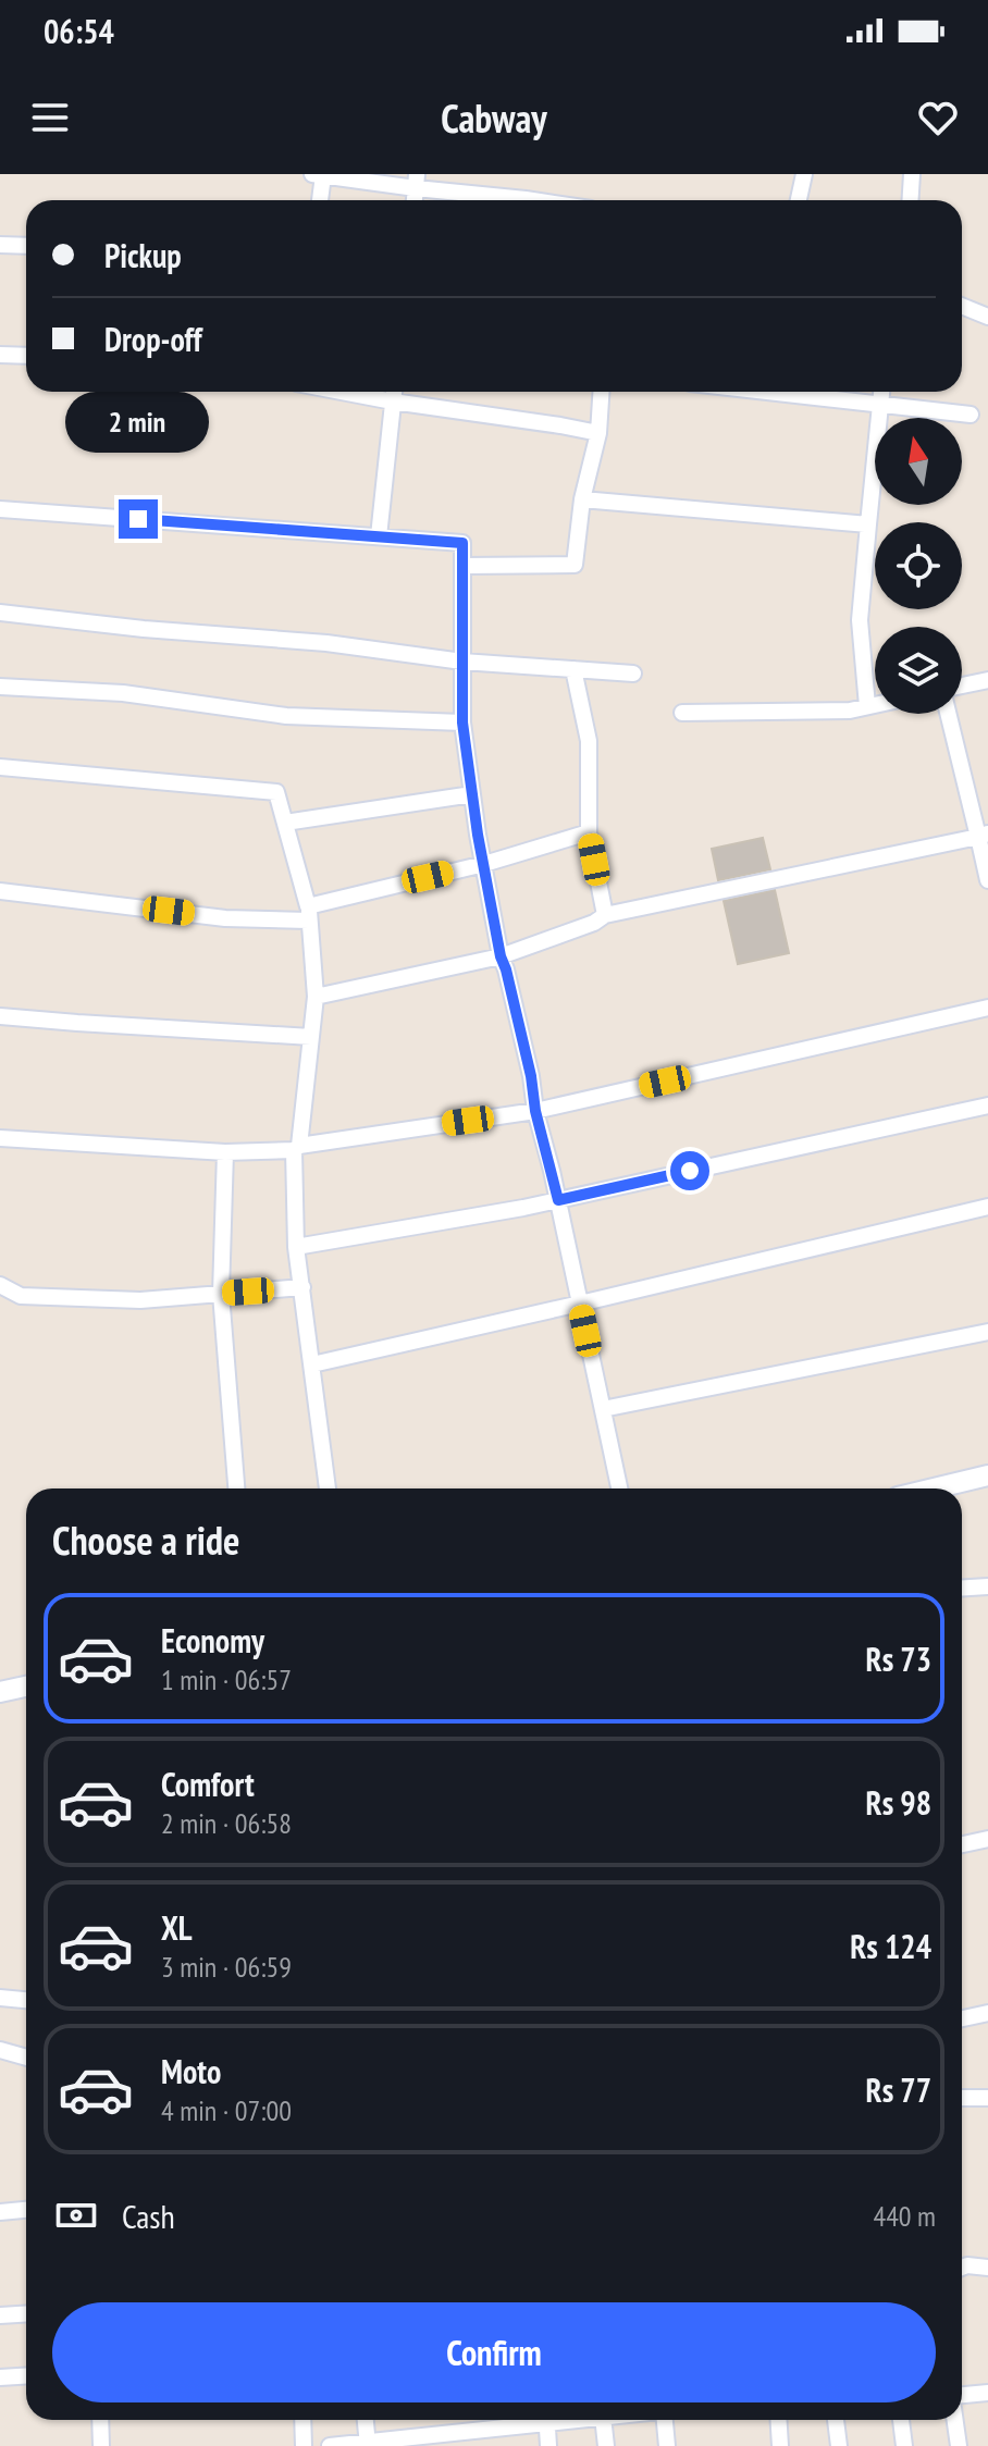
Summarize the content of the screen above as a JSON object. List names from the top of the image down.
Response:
{
  "north": "top",
  "page": {
    "status": "06:54",
    "header": "Cabway",
    "banner": ["Pickup", "Drop-off"],
    "bubble": "2 min",
    "heading": "Choose a ride",
    "list": [
      {
        "name": "Economy",
        "note": "1 min · 06:57",
        "value": "Rs 73"
      },
      {
        "name": "Comfort",
        "note": "2 min · 06:58",
        "value": "Rs 98"
      },
      {
        "name": "XL",
        "note": "3 min · 06:59",
        "value": "Rs 124"
      },
      {
        "name": "Moto",
        "note": "4 min · 07:00",
        "value": "Rs 77"
      }
    ],
    "pay": ["Cash", "440 m"],
    "buttons": "Confirm"
  }
}
